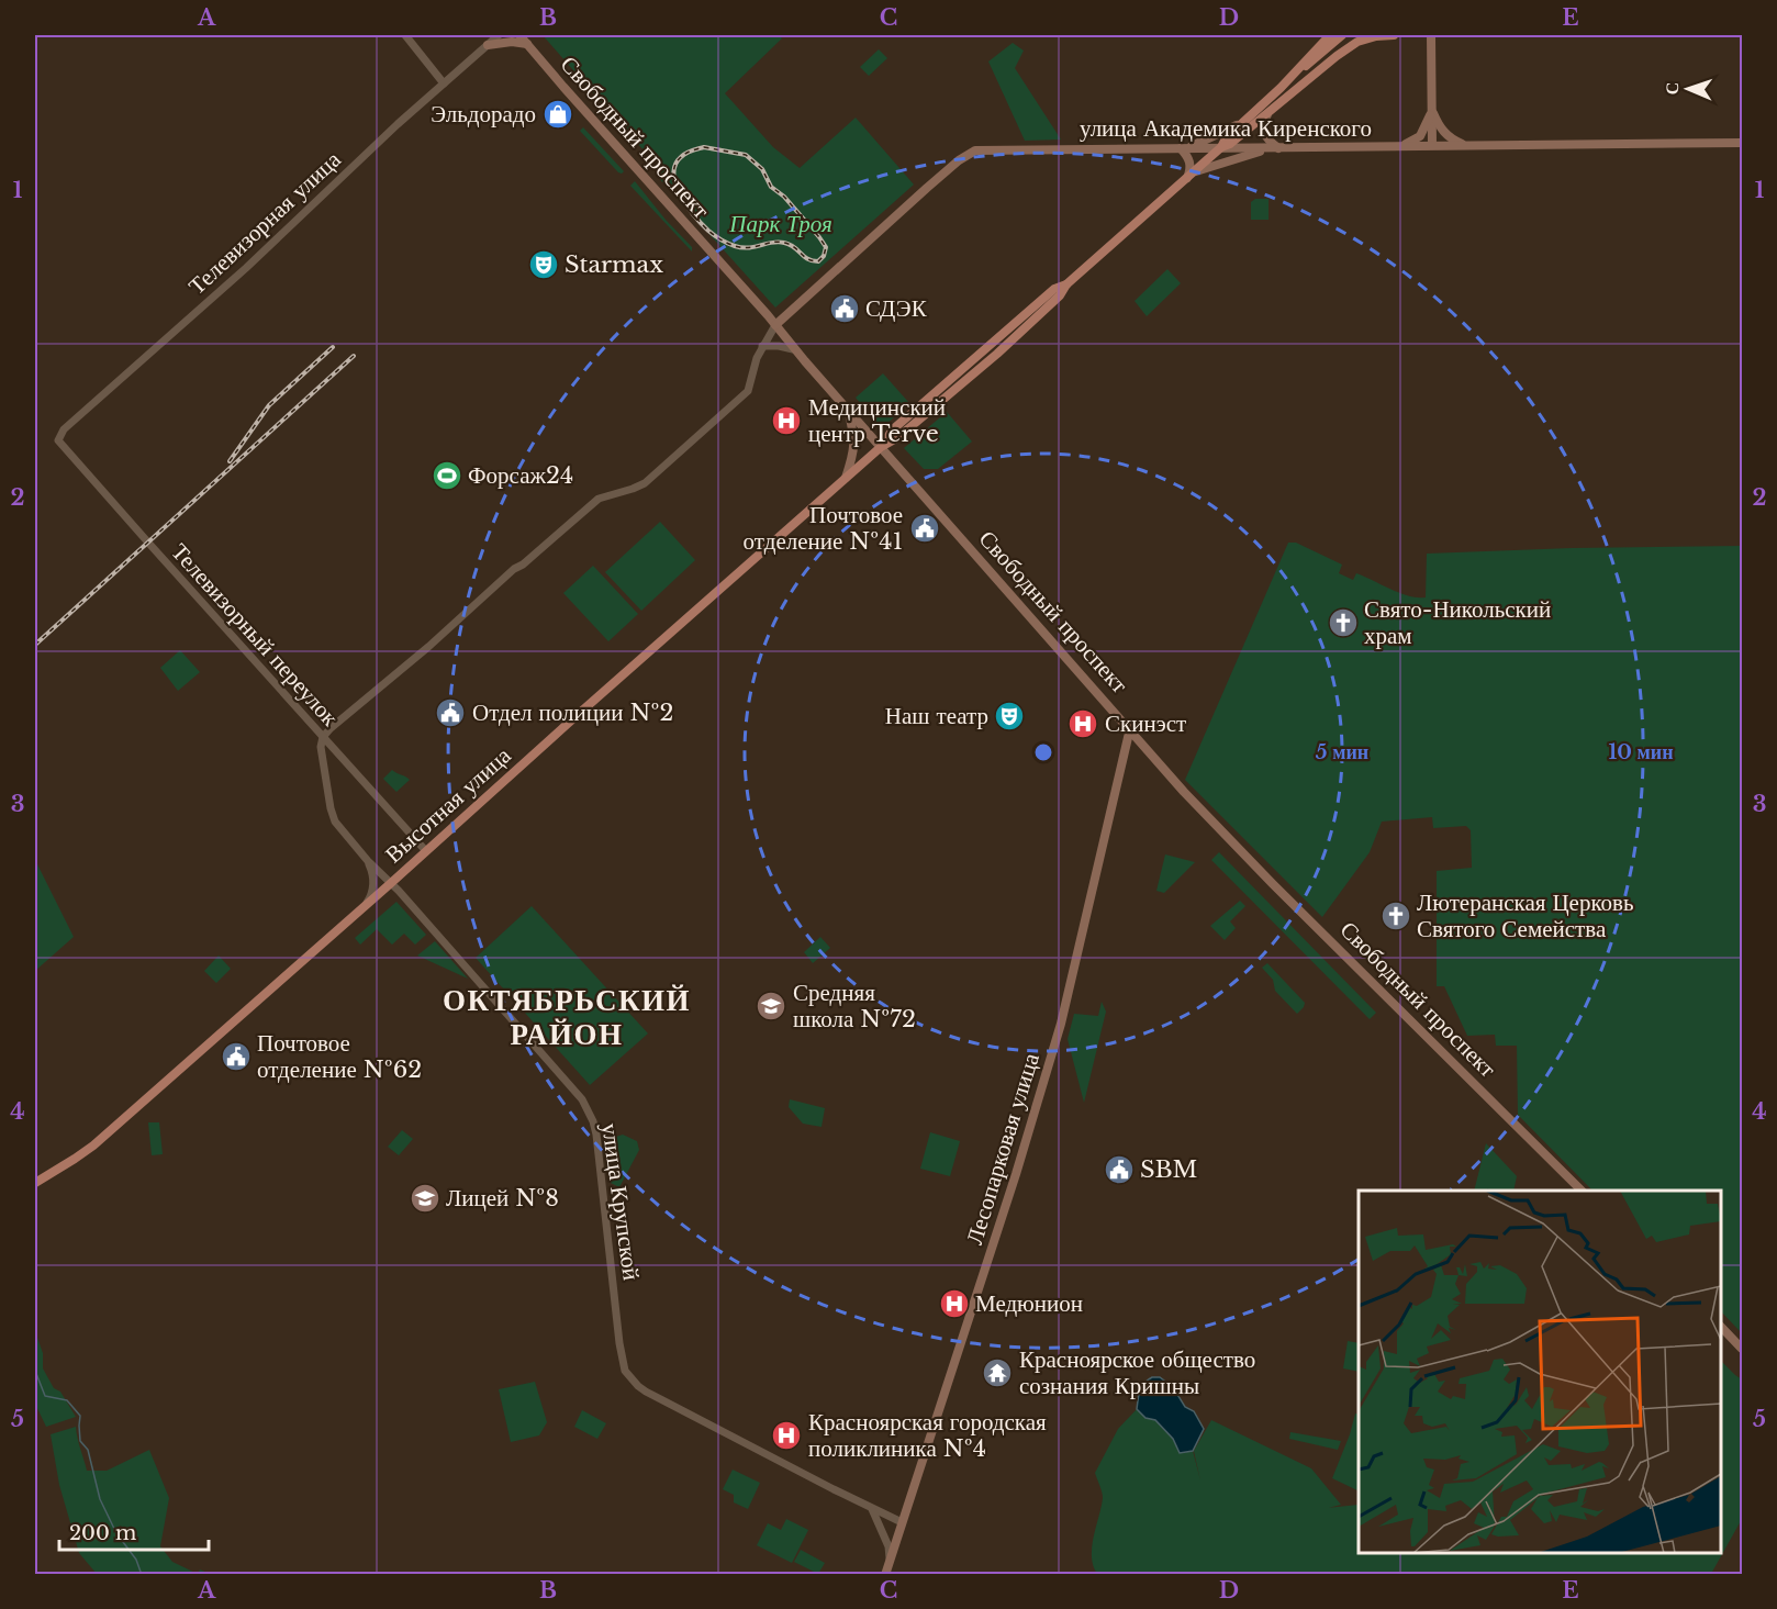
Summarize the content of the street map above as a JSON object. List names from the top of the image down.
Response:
{
  "streets": {
    "main road": [
      "улица Академика Киренского",
      "Свободный проспект",
      "Высотная улица",
      "Лесопарковая улица"
    ],
    "street": ["Телевизорная улица", "Телевизорный переулок", "улица Крупской"]
  },
  "crossings": [
    ["улица Академика Киренского", "Свободный проспект"],
    ["улица Академика Киренского", "Высотная улица"],
    ["Свободный проспект", "Высотная улица"],
    ["Свободный проспект", "Лесопарковая улица"],
    ["Телевизорная улица", "Телевизорный переулок"],
    ["Телевизорный переулок", "Высотная улица"],
    ["Телевизорный переулок", "улица Крупской"],
    ["Высотная улица", "улица Крупской"]
  ],
  "districts": ["ОКТЯБРЬСКИЙ РАЙОН"],
  "parks": ["Парк Троя"],
  "places": {
    "shop": ["Эльдорадо"],
    "theatre": ["Starmax", "Наш театр"],
    "public building": [
      "СДЭК",
      "Почтовое отделение №41",
      "Отдел полиции №2",
      "Почтовое отделение №62",
      "SBM"
    ],
    "hospital": [
      "Медицинский центр Terve",
      "Скинэст",
      "Медюнион",
      "Красноярская городская поликлиника №4"
    ],
    "sports": ["Форсаж24"],
    "church": ["Свято-Никольский храм", "Лютеранская Церковь Святого Семейства"],
    "school or university": ["Средняя школа №72", "Лицей №8"],
    "temple": ["Красноярское общество сознания Кришны"]
  },
  "scale_bar": "200 m",
  "north": "left",
  "grid": {
    "columns": [
      "A",
      "B",
      "C",
      "D",
      "E"
    ],
    "rows": [
      "1",
      "2",
      "3",
      "4",
      "5"
    ]
  },
  "rings": ["5 мин", "10 мин"]
}
